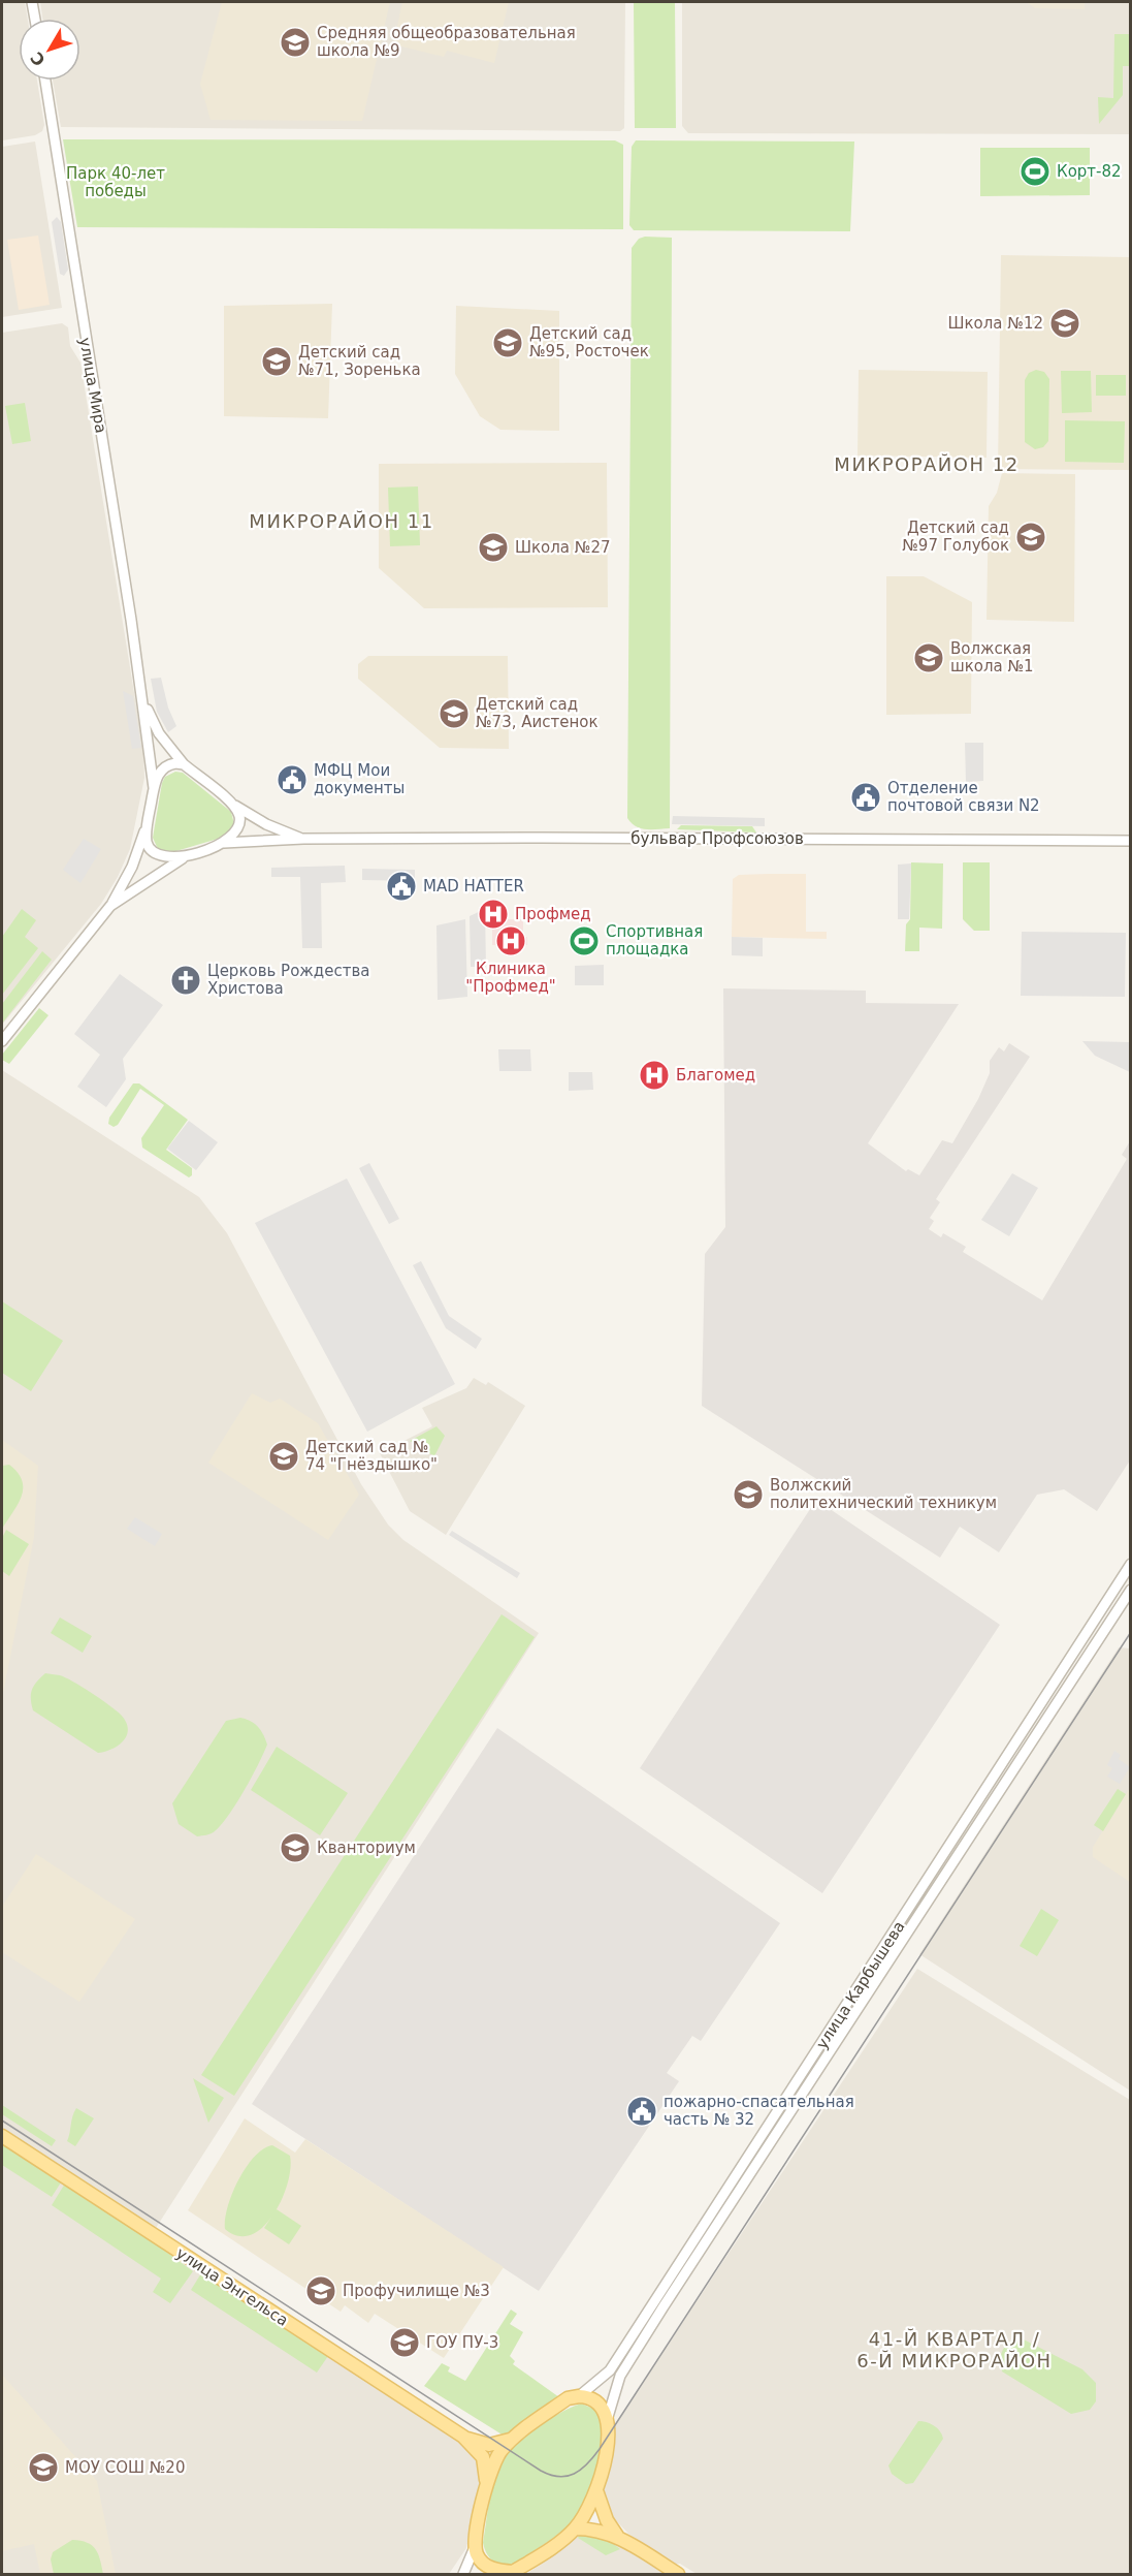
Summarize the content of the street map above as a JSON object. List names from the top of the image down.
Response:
{
  "streets": {
    "main road": ["улица Карбышева", "улица Энгельса"],
    "street": ["улица Мира", "бульвар Профсоюзов"]
  },
  "crossings": [
    ["улица Мира", "бульвар Профсоюзов"],
    ["улица Карбышева", "улица Энгельса"]
  ],
  "districts": ["МИКРОРАЙОН 12", "МИКРОРАЙОН 11", "41-Й КВАРТАЛ / 6-Й МИКРОРАЙОН"],
  "parks": ["Парк 40-лет победы"],
  "places": {
    "school or university": [
      "Средняя общеобразовательная школа №9",
      "Школа №12",
      "Детский сад №95, Росточек",
      "Детский сад №71, Зоренька",
      "Детский сад №97 Голубок",
      "Школа №27",
      "Волжская школа №1",
      "Детский сад №73, Аистенок",
      "Детский сад № 74 \"Гнёздышко\"",
      "Волжский политехнический техникум",
      "Кванториум",
      "Профучилище №3",
      "ГОУ ПУ-3",
      "МОУ СОШ №20"
    ],
    "sports": ["Корт-82", "Спортивная площадка"],
    "public building": [
      "МФЦ Мои документы",
      "Отделение почтовой связи N2",
      "MAD HATTER",
      "пожарно-спасательная часть № 32"
    ],
    "hospital": ["Профмед", "Клиника \"Профмед\"", "Благомед"],
    "church": ["Церковь Рождества Христова"]
  },
  "north": "bottom left"
}
